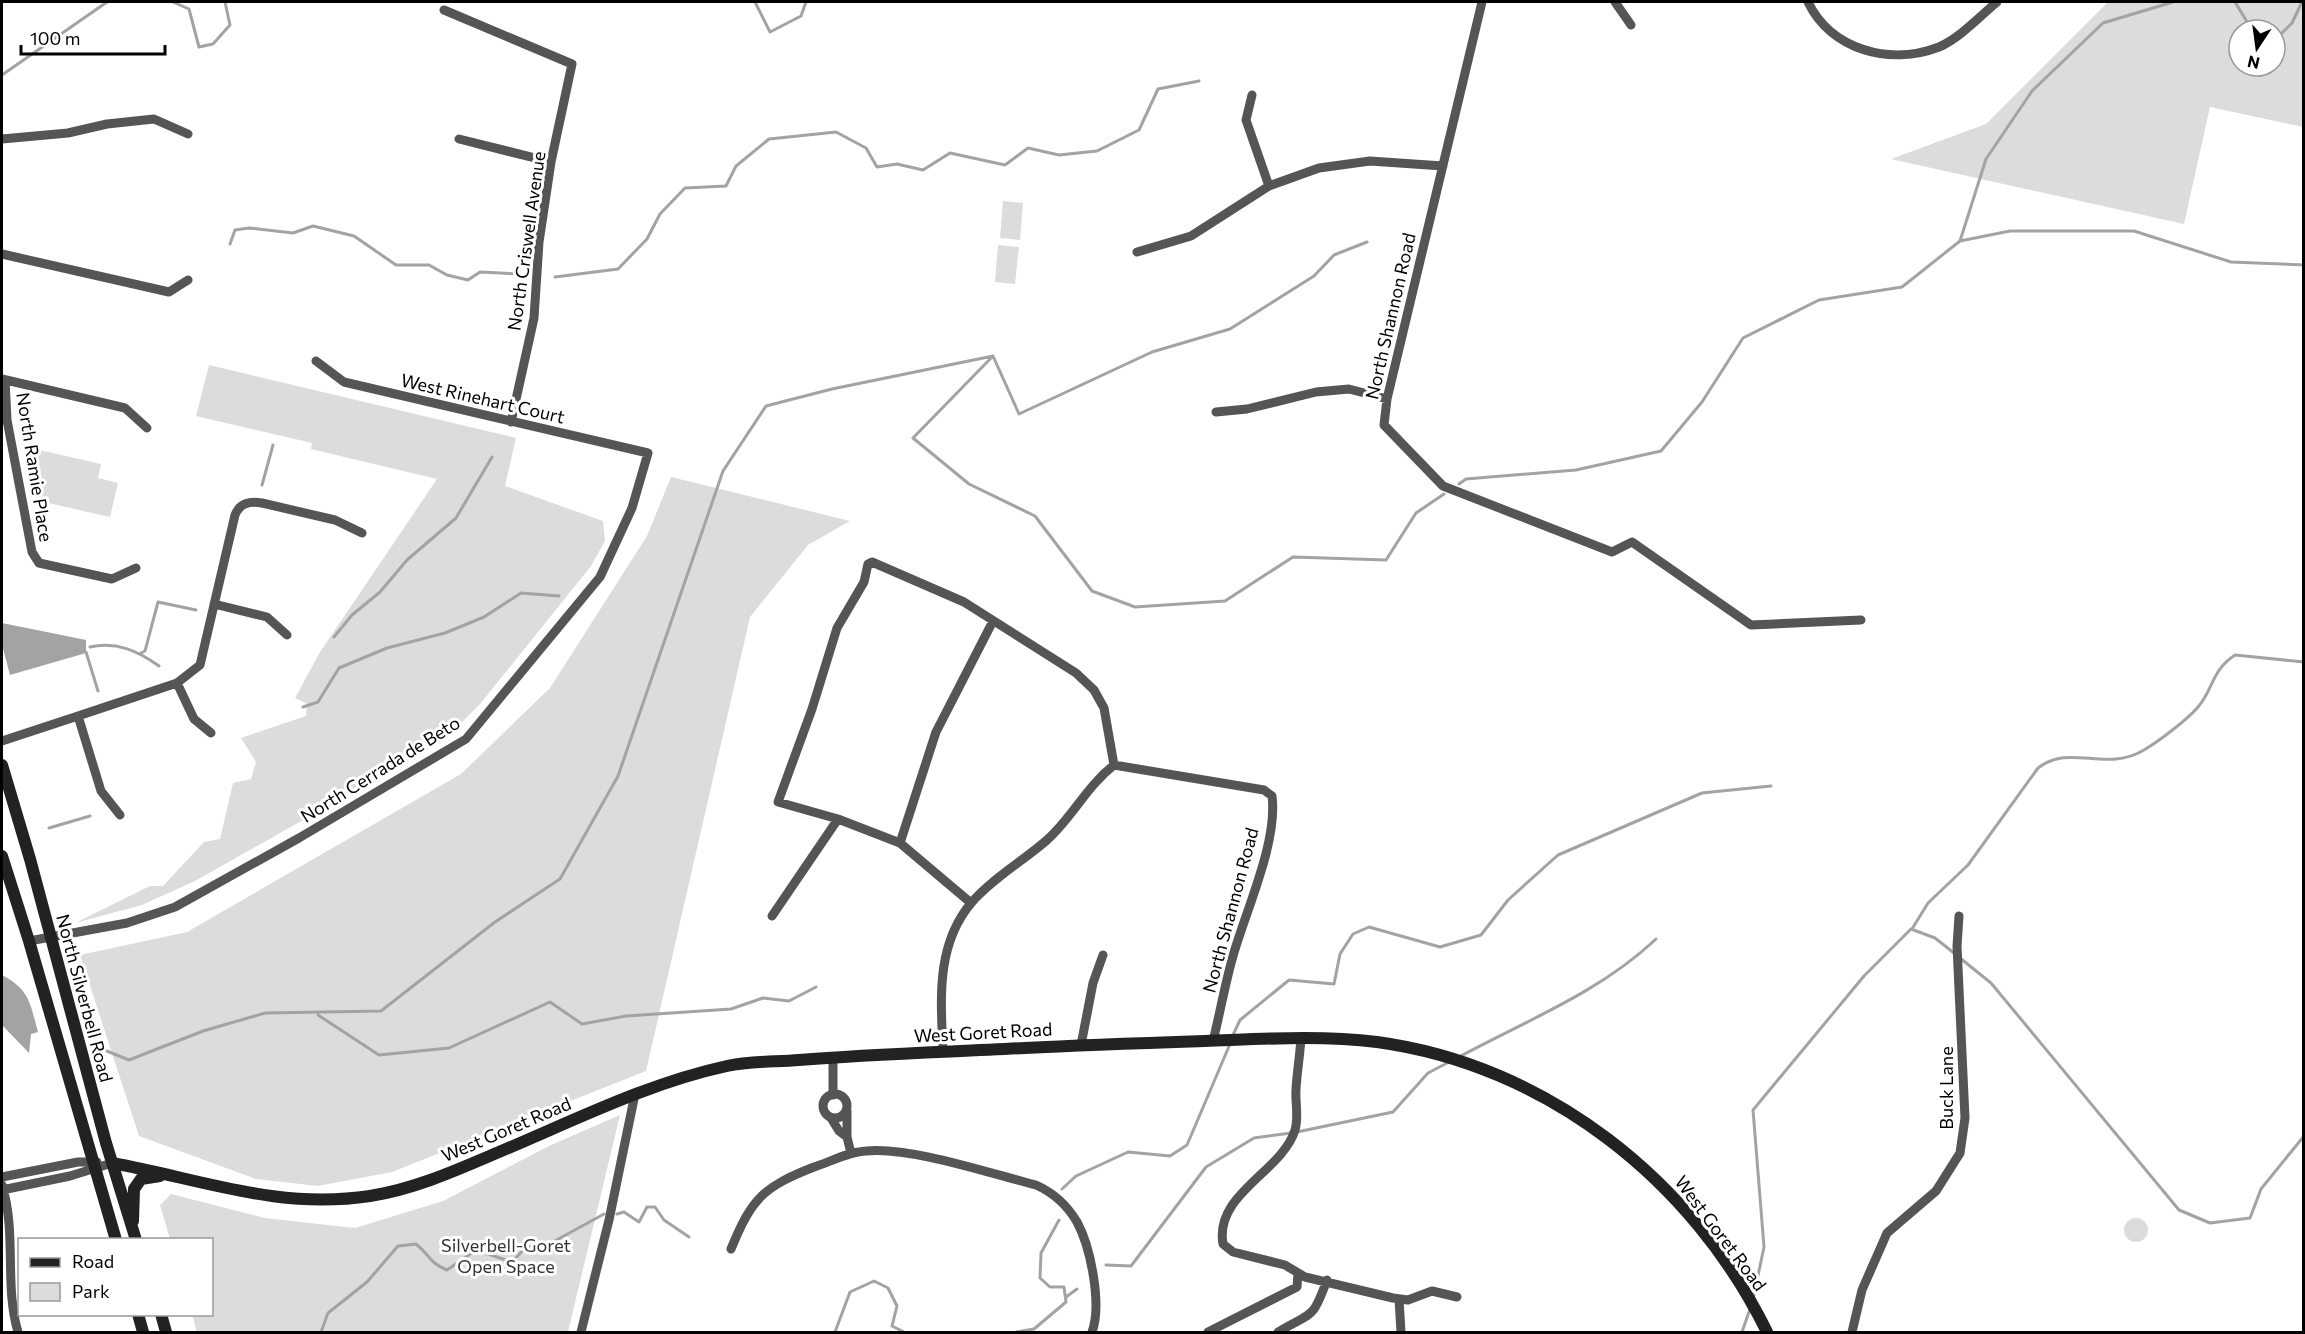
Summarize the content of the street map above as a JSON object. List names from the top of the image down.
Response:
{
  "streets": {
    "street": [
      "North Criswell Avenue",
      "North Shannon Road",
      "West Rinehart Court",
      "North Ramie Place",
      "North Cerrada de Beto",
      "North Silverbell Road",
      "West Goret Road",
      "Buck Lane"
    ]
  },
  "crossings": [
    ["North Criswell Avenue", "West Rinehart Court"],
    ["North Shannon Road", "West Goret Road"],
    ["West Rinehart Court", "North Cerrada de Beto"],
    ["North Cerrada de Beto", "North Silverbell Road"],
    ["North Silverbell Road", "West Goret Road"]
  ],
  "parks": ["Silverbell-Goret Open Space"],
  "legend": ["Road", "Park"],
  "scale_bar": "100 m",
  "north": "bottom"
}
